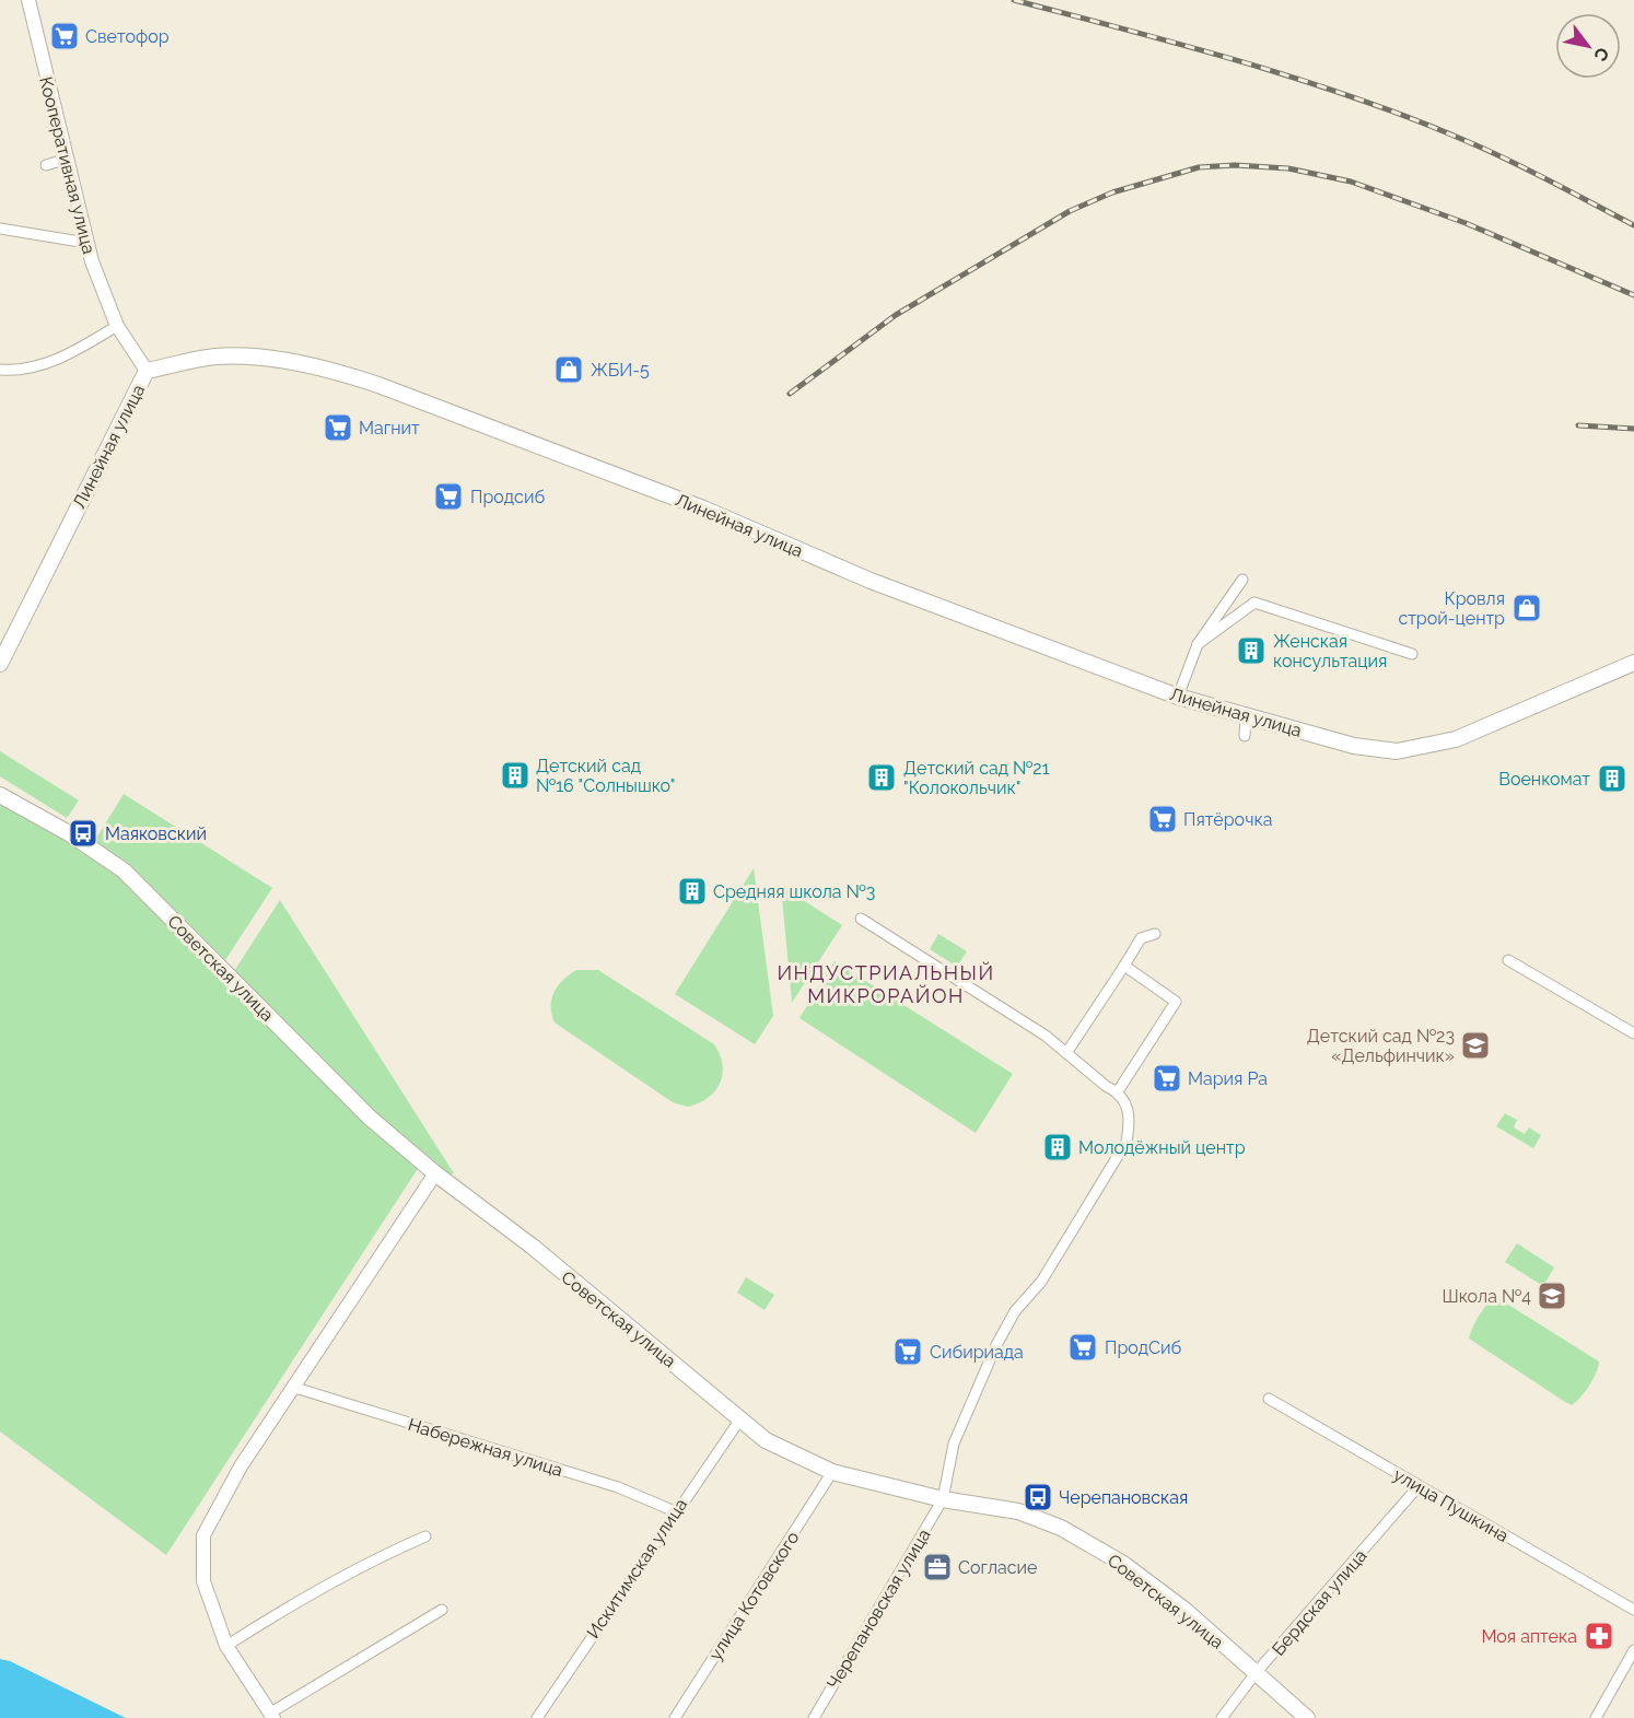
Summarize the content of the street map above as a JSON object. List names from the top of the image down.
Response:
{
  "streets": {
    "main road": ["Линейная улица", "Советская улица"],
    "street": [
      "Кооперативная улица",
      "Набережная улица",
      "улица Пушкина",
      "Искитимская улица",
      "улица Котовского",
      "Бердская улица",
      "Черепановская улица"
    ]
  },
  "crossings": [
    ["Кооперативная улица", "Линейная улица"],
    ["Советская улица", "Искитимская улица"],
    ["Советская улица", "улица Котовского"],
    ["Советская улица", "Бердская улица"],
    ["Советская улица", "Черепановская улица"],
    ["Набережная улица", "Искитимская улица"],
    ["улица Пушкина", "Бердская улица"]
  ],
  "districts": ["ИНДУСТРИАЛЬНЫЙ МИКРОРАЙОН"],
  "places": {
    "supermarket": [
      "Светофор",
      "Магнит",
      "Продсиб",
      "Пятёрочка",
      "Мария Ра",
      "ПродСиб",
      "Сибириада"
    ],
    "shop": ["ЖБИ-5", "Кровля строй-центр"],
    "building": [
      "Женская консультация",
      "Детский сад №16 \"Солнышко\"",
      "Детский сад №21 \"Колокольчик\"",
      "Военкомат",
      "Средняя школа №3",
      "Молодёжный центр"
    ],
    "bus stop": ["Маяковский", "Черепановская"],
    "school or university": ["Детский сад №23 «Дельфинчик»", "Школа №4"],
    "office": ["Согласие"],
    "pharmacy": ["Моя аптека"]
  },
  "north": "bottom right"
}
